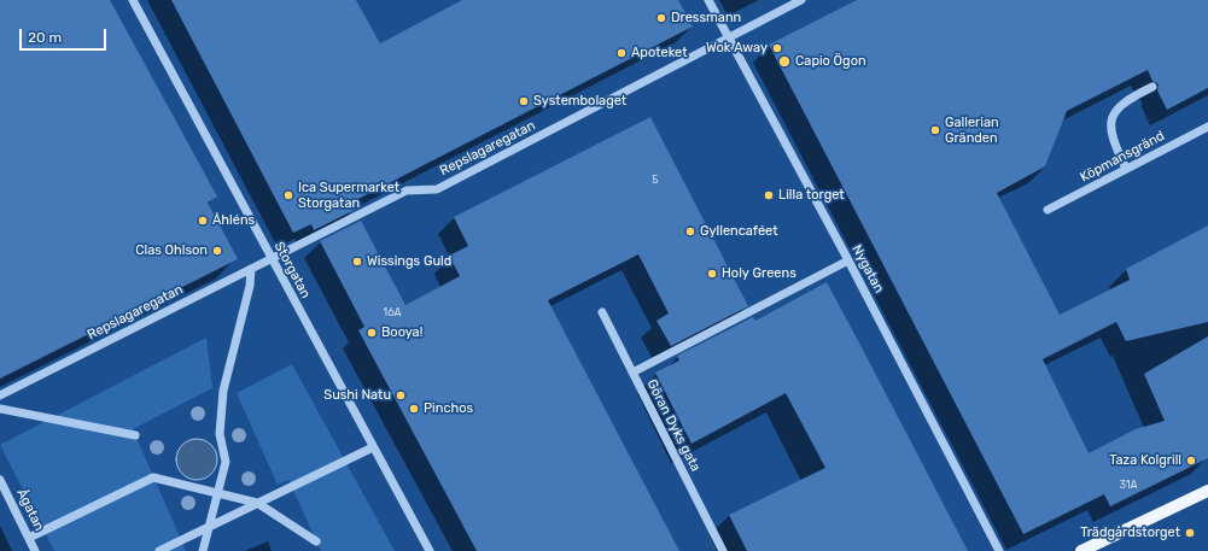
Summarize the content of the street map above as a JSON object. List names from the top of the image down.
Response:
{
  "streets": {
    "street": [
      "Repslagaregatan",
      "Köpmansgränd",
      "Nygatan",
      "Storgatan",
      "Göran Dyks gata",
      "Ågatan"
    ]
  },
  "crossings": [
    ["Repslagaregatan", "Nygatan"],
    ["Repslagaregatan", "Storgatan"]
  ],
  "places": [
    "Dressmann",
    "Wok Away",
    "Apoteket",
    "Capio Ögon",
    "Systembolaget",
    "Gallerian Gränden",
    "Ica Supermarket Storgatan",
    "Lilla torget",
    "Åhléns",
    "Gyllencaféet",
    "Clas Ohlson",
    "Wissings Guld",
    "Holy Greens",
    "Booya!",
    "Sushi Natu",
    "Pinchos",
    "Taza Kolgrill",
    "Trädgårdstorget"
  ],
  "house_numbers": ["5", "16A", "31A"],
  "scale_bar": "20 m"
}
